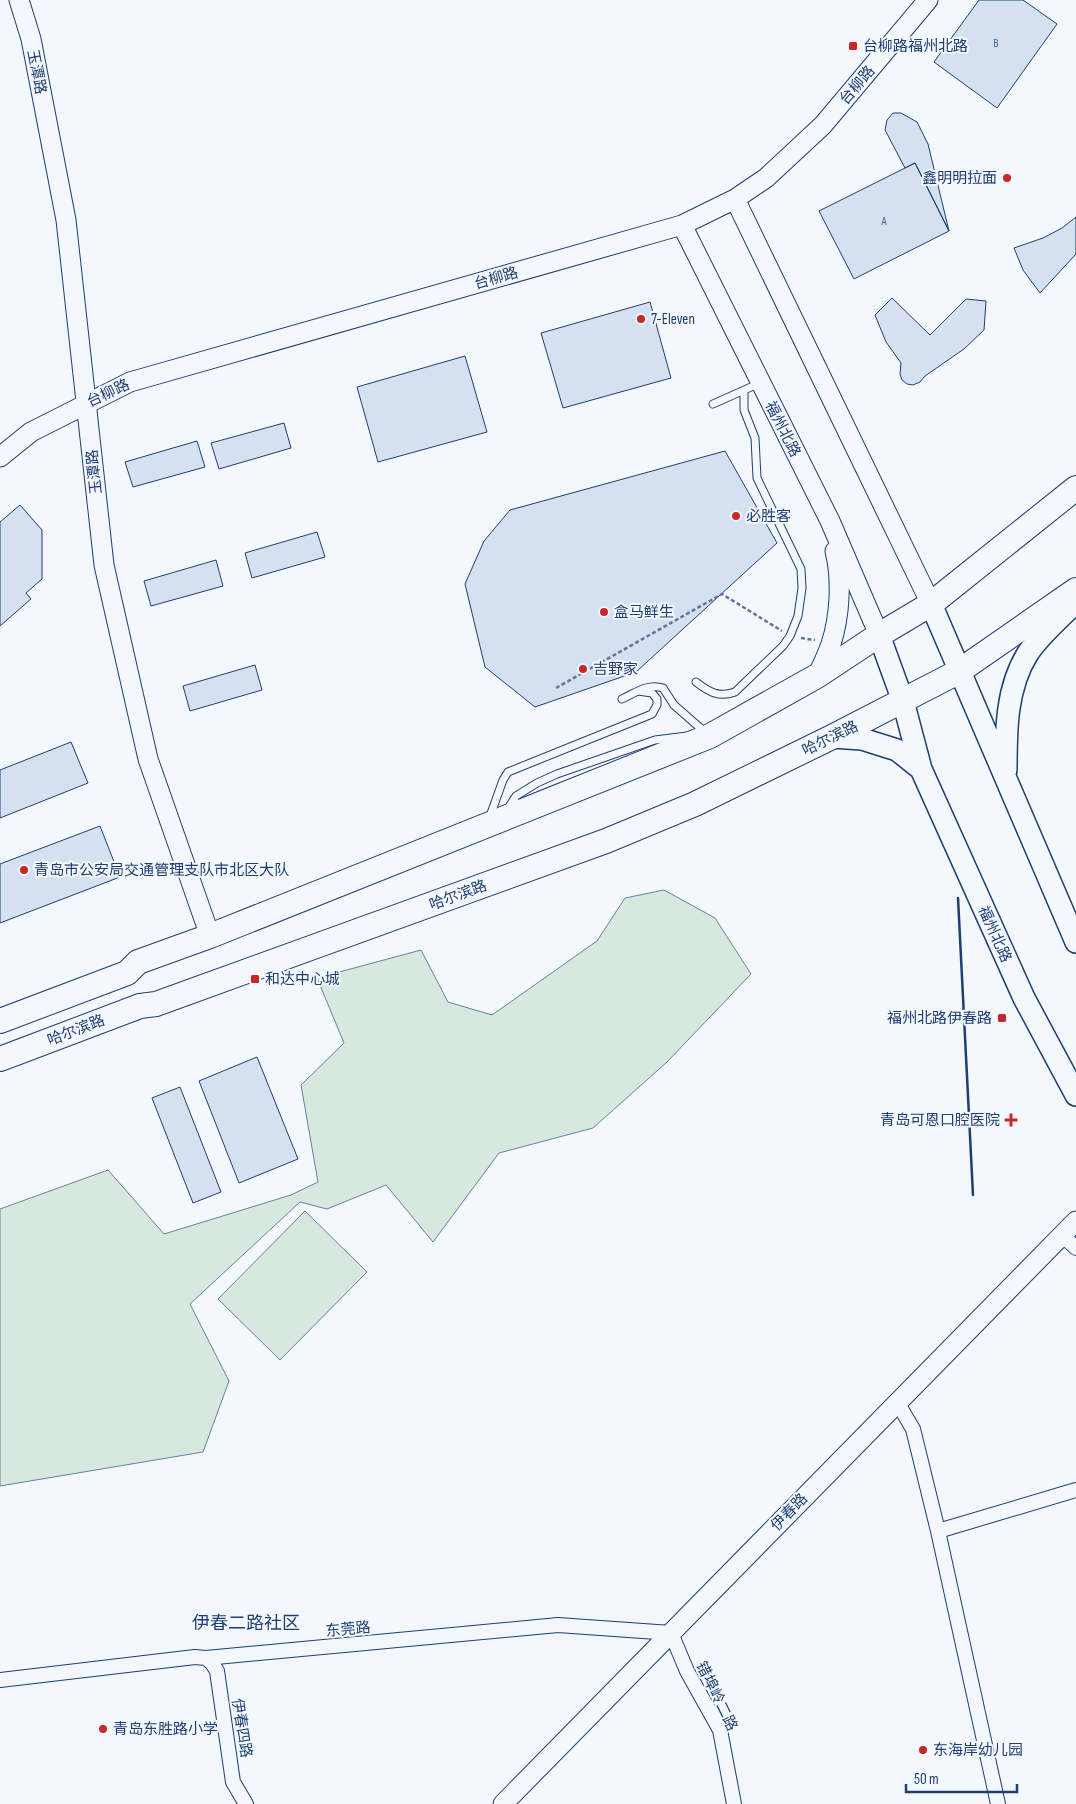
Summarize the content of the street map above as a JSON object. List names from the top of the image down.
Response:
{
  "streets": {
    "highway": ["哈尔滨路"],
    "main road": ["福州北路"],
    "street": [
      "玉潭路",
      "台柳路",
      "伊春路",
      "东莞路",
      "错埠岭二路",
      "伊春四路"
    ]
  },
  "crossings": [
    ["玉潭路", "台柳路"],
    ["台柳路", "福州北路"],
    ["福州北路", "哈尔滨路"],
    ["伊春路", "东莞路"],
    ["伊春路", "错埠岭二路"],
    ["东莞路", "错埠岭二路"],
    ["东莞路", "伊春四路"]
  ],
  "districts": ["伊春二路社区"],
  "places": {
    "transit": ["台柳路福州北路", "和达中心城", "福州北路伊春路"],
    "other": [
      "鑫明明拉面",
      "7-Eleven",
      "必胜客",
      "盒马鲜生",
      "吉野家",
      "青岛市公安局交通管理支队市北区大队",
      "青岛东胜路小学",
      "东海岸幼儿园"
    ],
    "health": ["青岛可恩口腔医院"]
  },
  "house_numbers": ["B", "A"],
  "scale_bar": "50 m"
}
